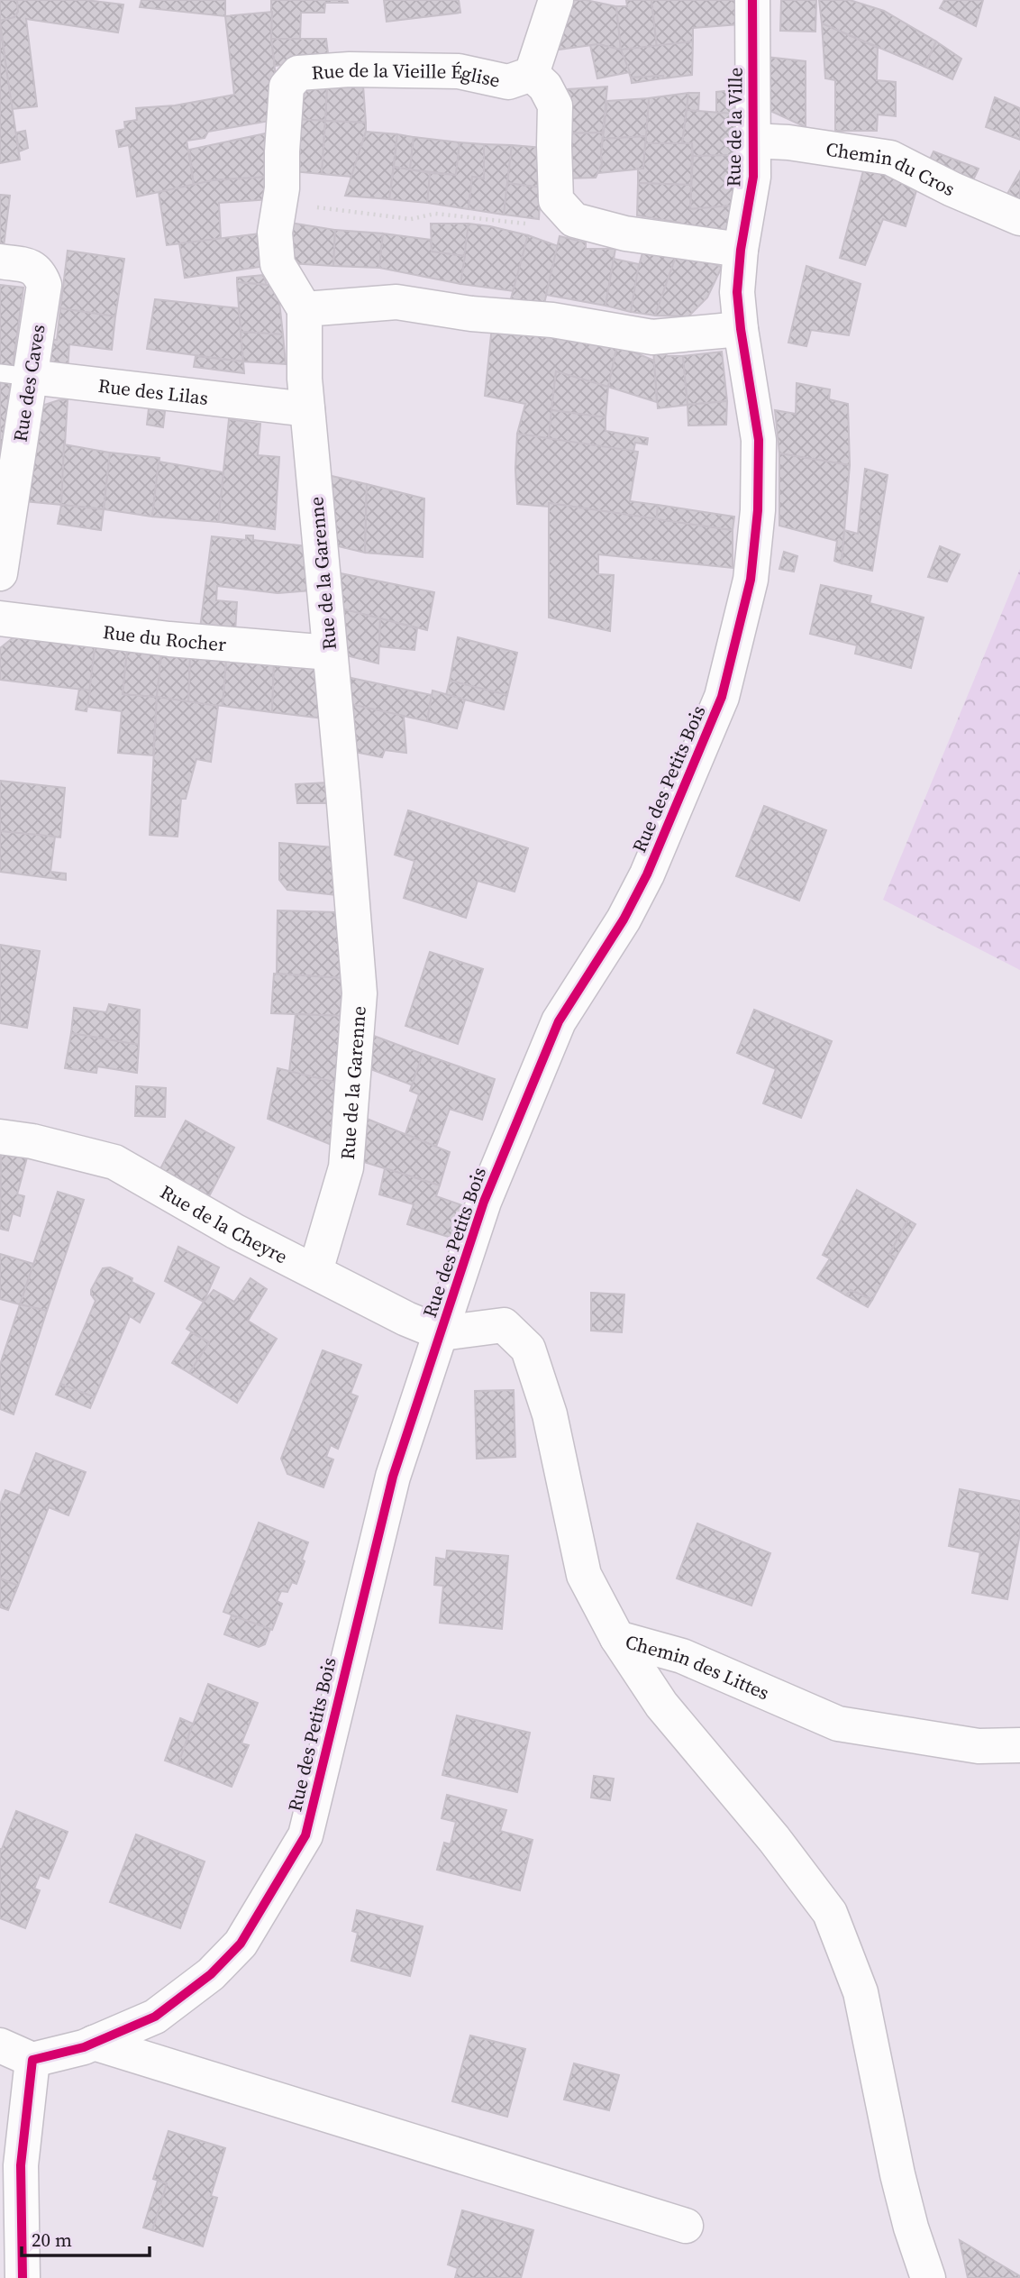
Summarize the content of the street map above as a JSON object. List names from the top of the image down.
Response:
{
  "streets": {
    "street": [
      "Rue de la Vieille Église",
      "Rue de la Ville",
      "Chemin du Cros",
      "Rue des Caves",
      "Rue des Lilas",
      "Rue de la Garenne",
      "Rue du Rocher",
      "Rue des Petits Bois",
      "Rue de la Cheyre",
      "Chemin des Littes"
    ]
  },
  "crossings": [
    ["Rue de la Vieille Église", "Rue de la Garenne"],
    ["Rue de la Ville", "Chemin du Cros"],
    ["Rue de la Ville", "Rue des Petits Bois"],
    ["Rue des Caves", "Rue des Lilas"],
    ["Rue des Lilas", "Rue de la Garenne"],
    ["Rue de la Garenne", "Rue du Rocher"],
    ["Rue de la Garenne", "Rue de la Cheyre"],
    ["Rue des Petits Bois", "Rue de la Cheyre"],
    ["Rue des Petits Bois", "Chemin des Littes"],
    ["Rue de la Cheyre", "Chemin des Littes"]
  ],
  "scale_bar": "20 m"
}
